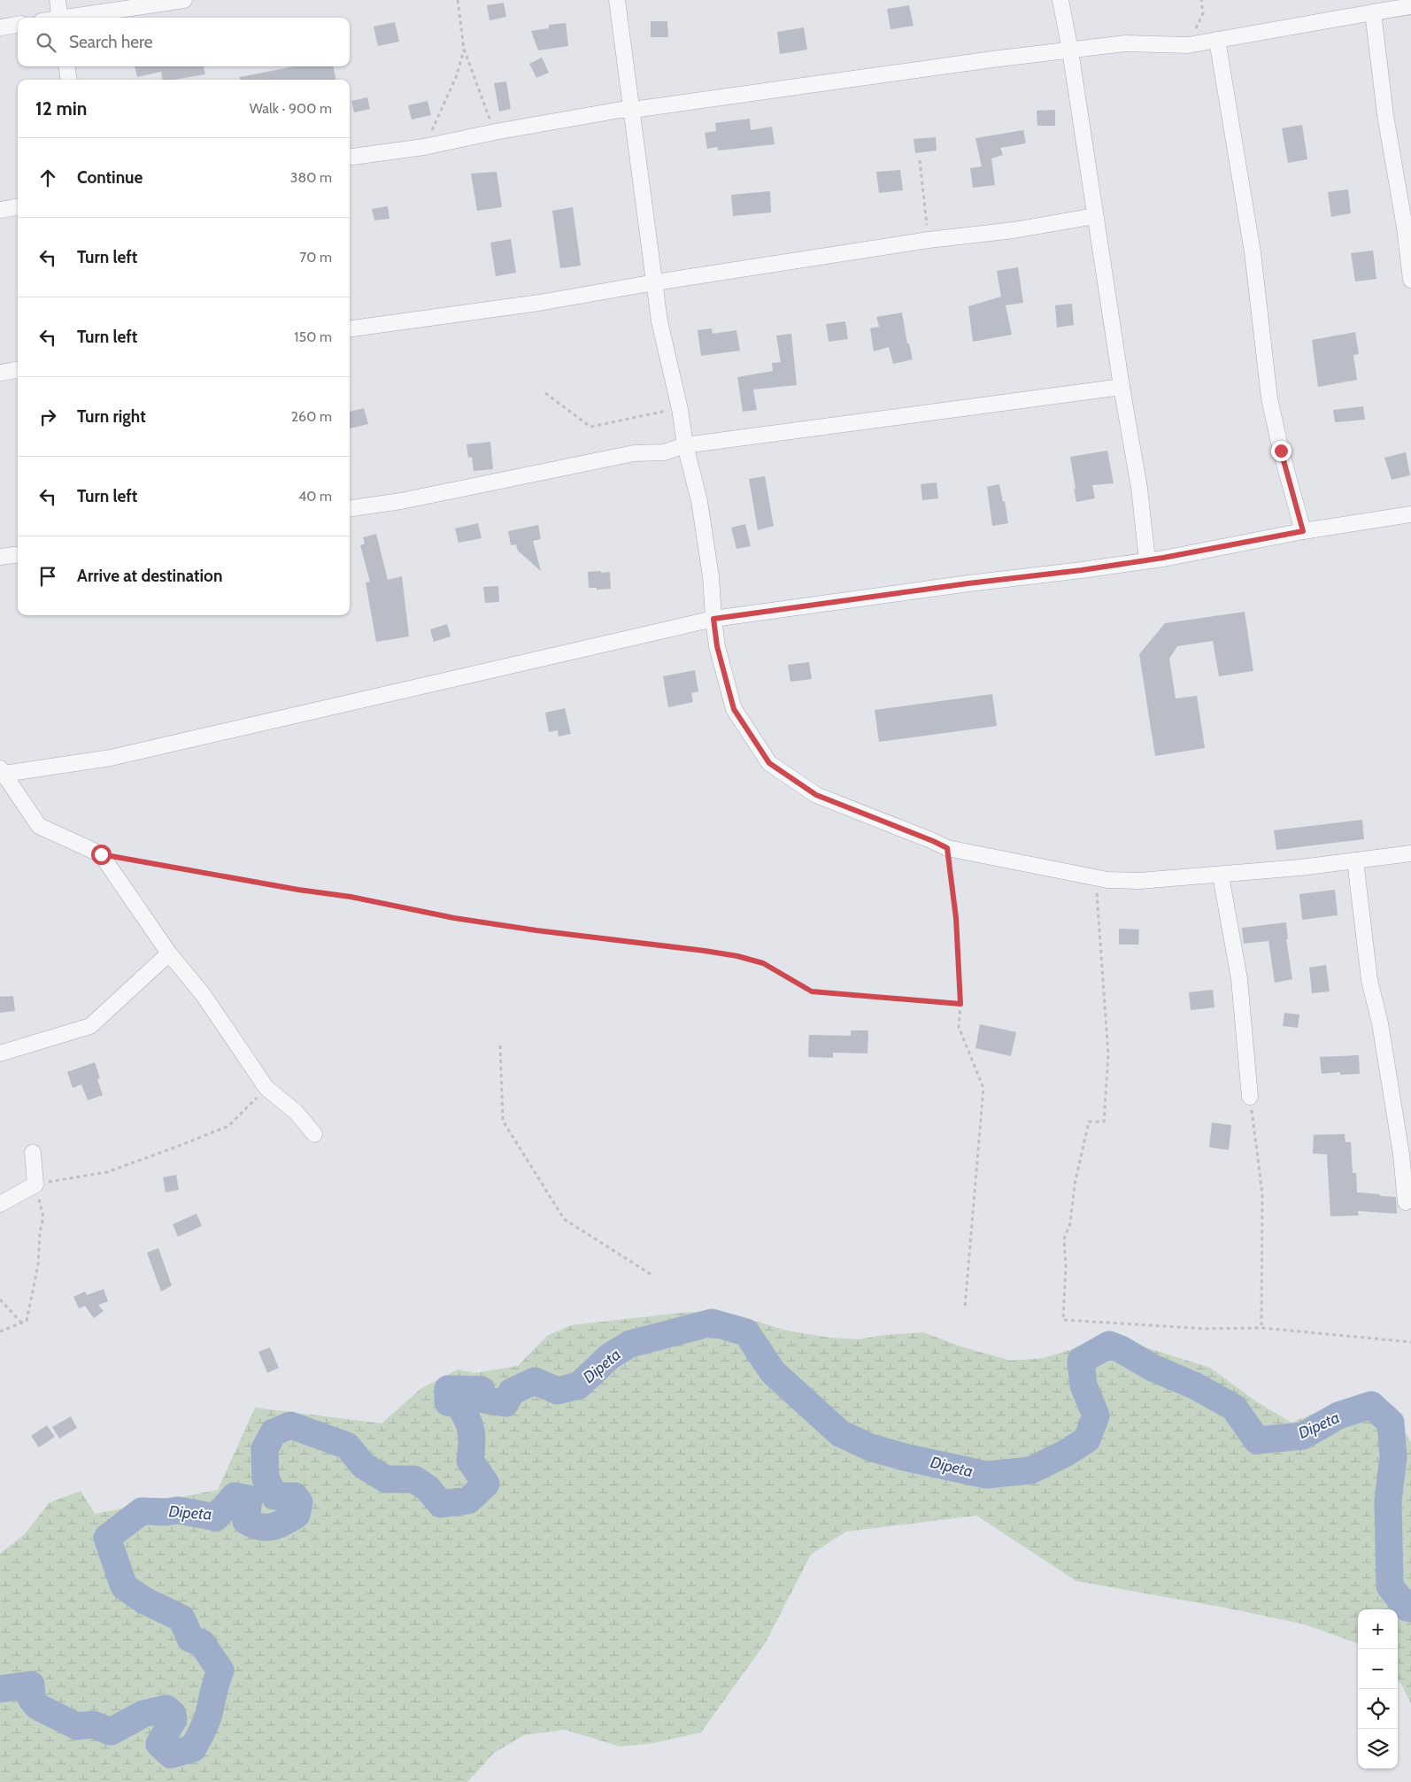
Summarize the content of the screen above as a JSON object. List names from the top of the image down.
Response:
{
  "water": ["Dipeta"],
  "page": {
    "search": "Search here",
    "heading": ["12 min", "Walk · 900 m"],
    "list": [
      ["Continue", "380 m"],
      ["Turn left", "70 m"],
      ["Turn left", "150 m"],
      ["Turn right", "260 m"],
      ["Turn left", "40 m"],
      "Arrive at destination"
    ],
    "map_buttons": ["+", "−"]
  }
}
